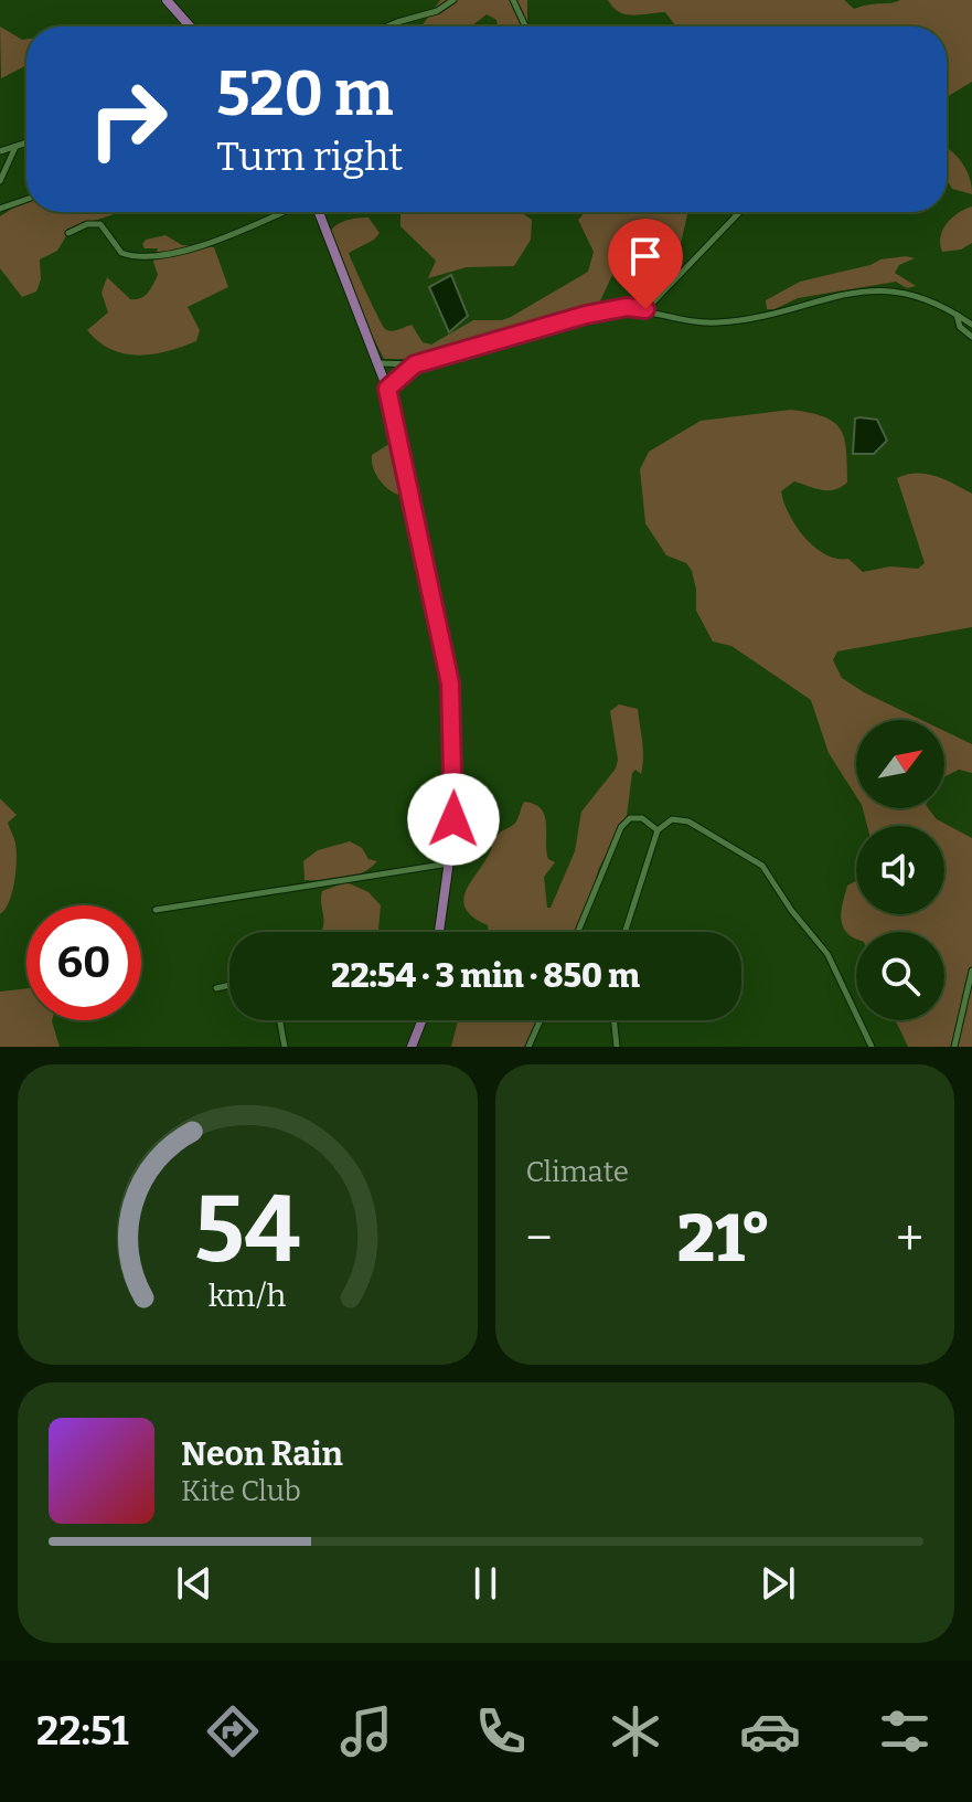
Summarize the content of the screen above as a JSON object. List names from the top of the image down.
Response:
{
  "north": "top right",
  "page": {
    "turn": ["520 m", "Turn right"],
    "limit": "60",
    "trip": "22:54 · 3 min · 850 m",
    "tile": "Climate",
    "heat": ["−", "21°", "+"],
    "song": ["Neon Rain", "Kite Club"],
    "tabs": "22:51",
    "gauge": ["54", "km/h"]
  }
}
